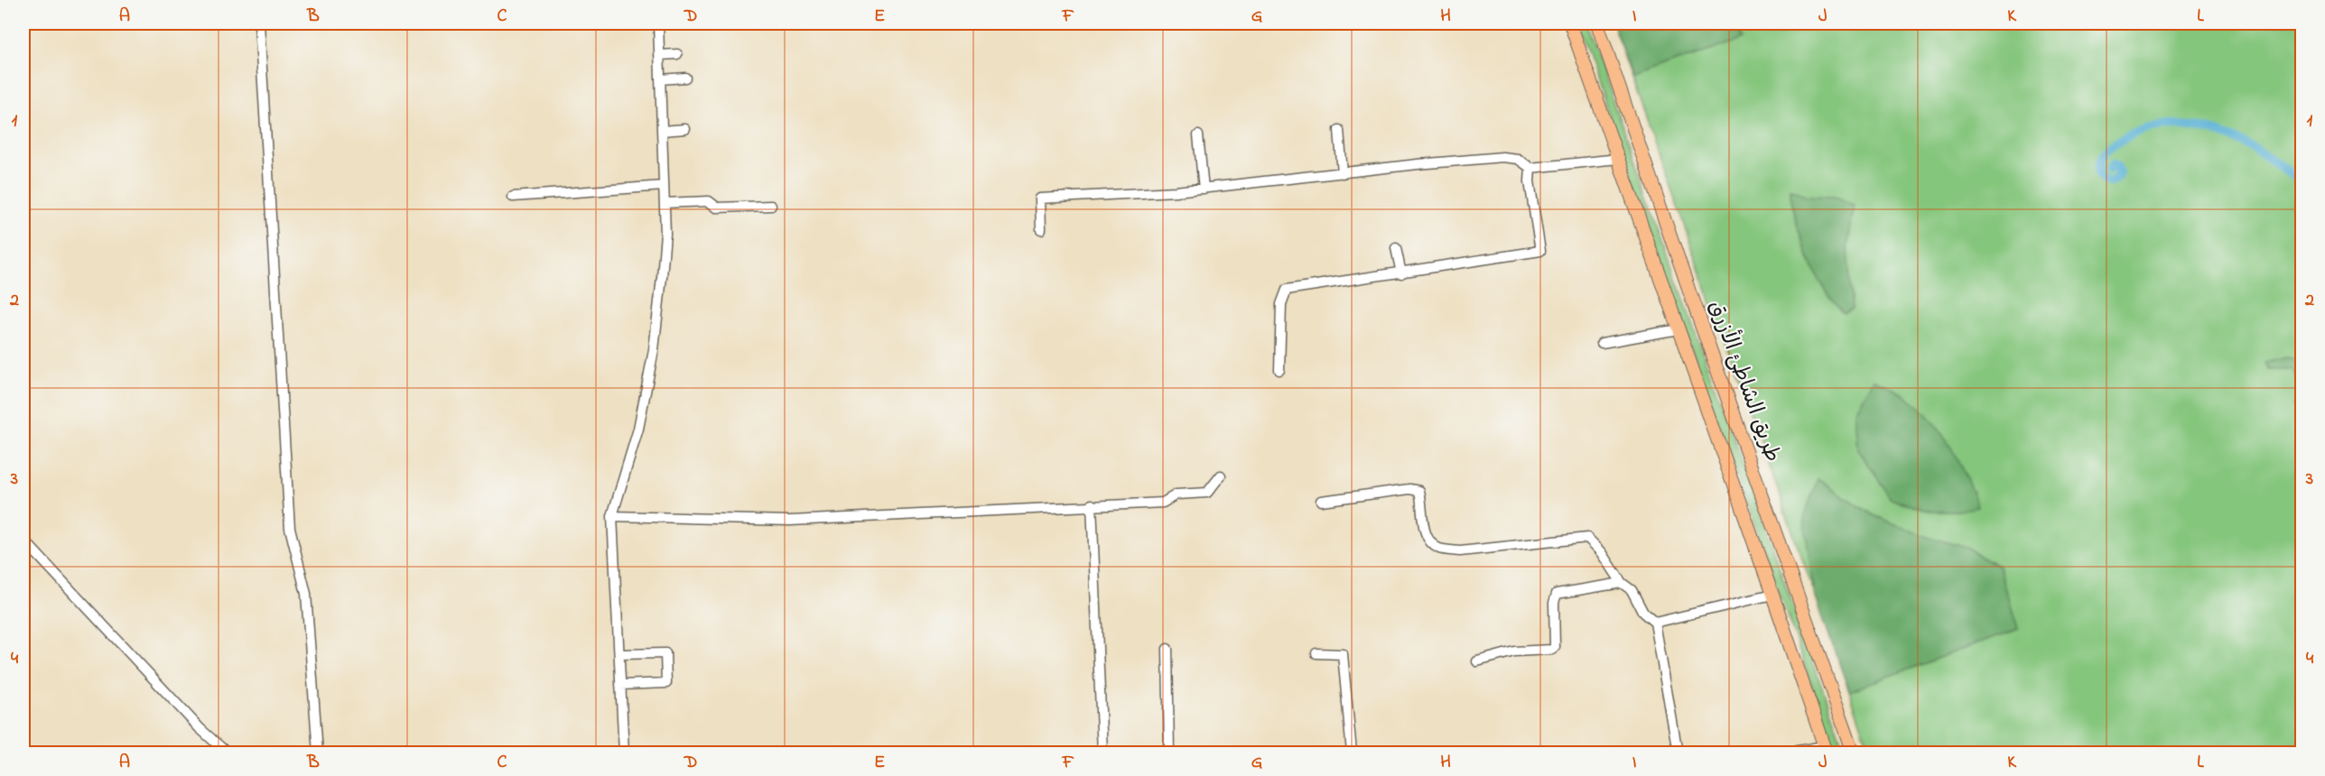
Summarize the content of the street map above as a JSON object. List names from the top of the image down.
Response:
{
  "streets": {
    "main road": ["طريق الشاطئ الأزرق"]
  },
  "grid": {
    "columns": [
      "A",
      "B",
      "C",
      "D",
      "E",
      "F",
      "G",
      "H",
      "I",
      "J",
      "K",
      "L"
    ],
    "rows": [
      "1",
      "2",
      "3",
      "4"
    ]
  }
}
